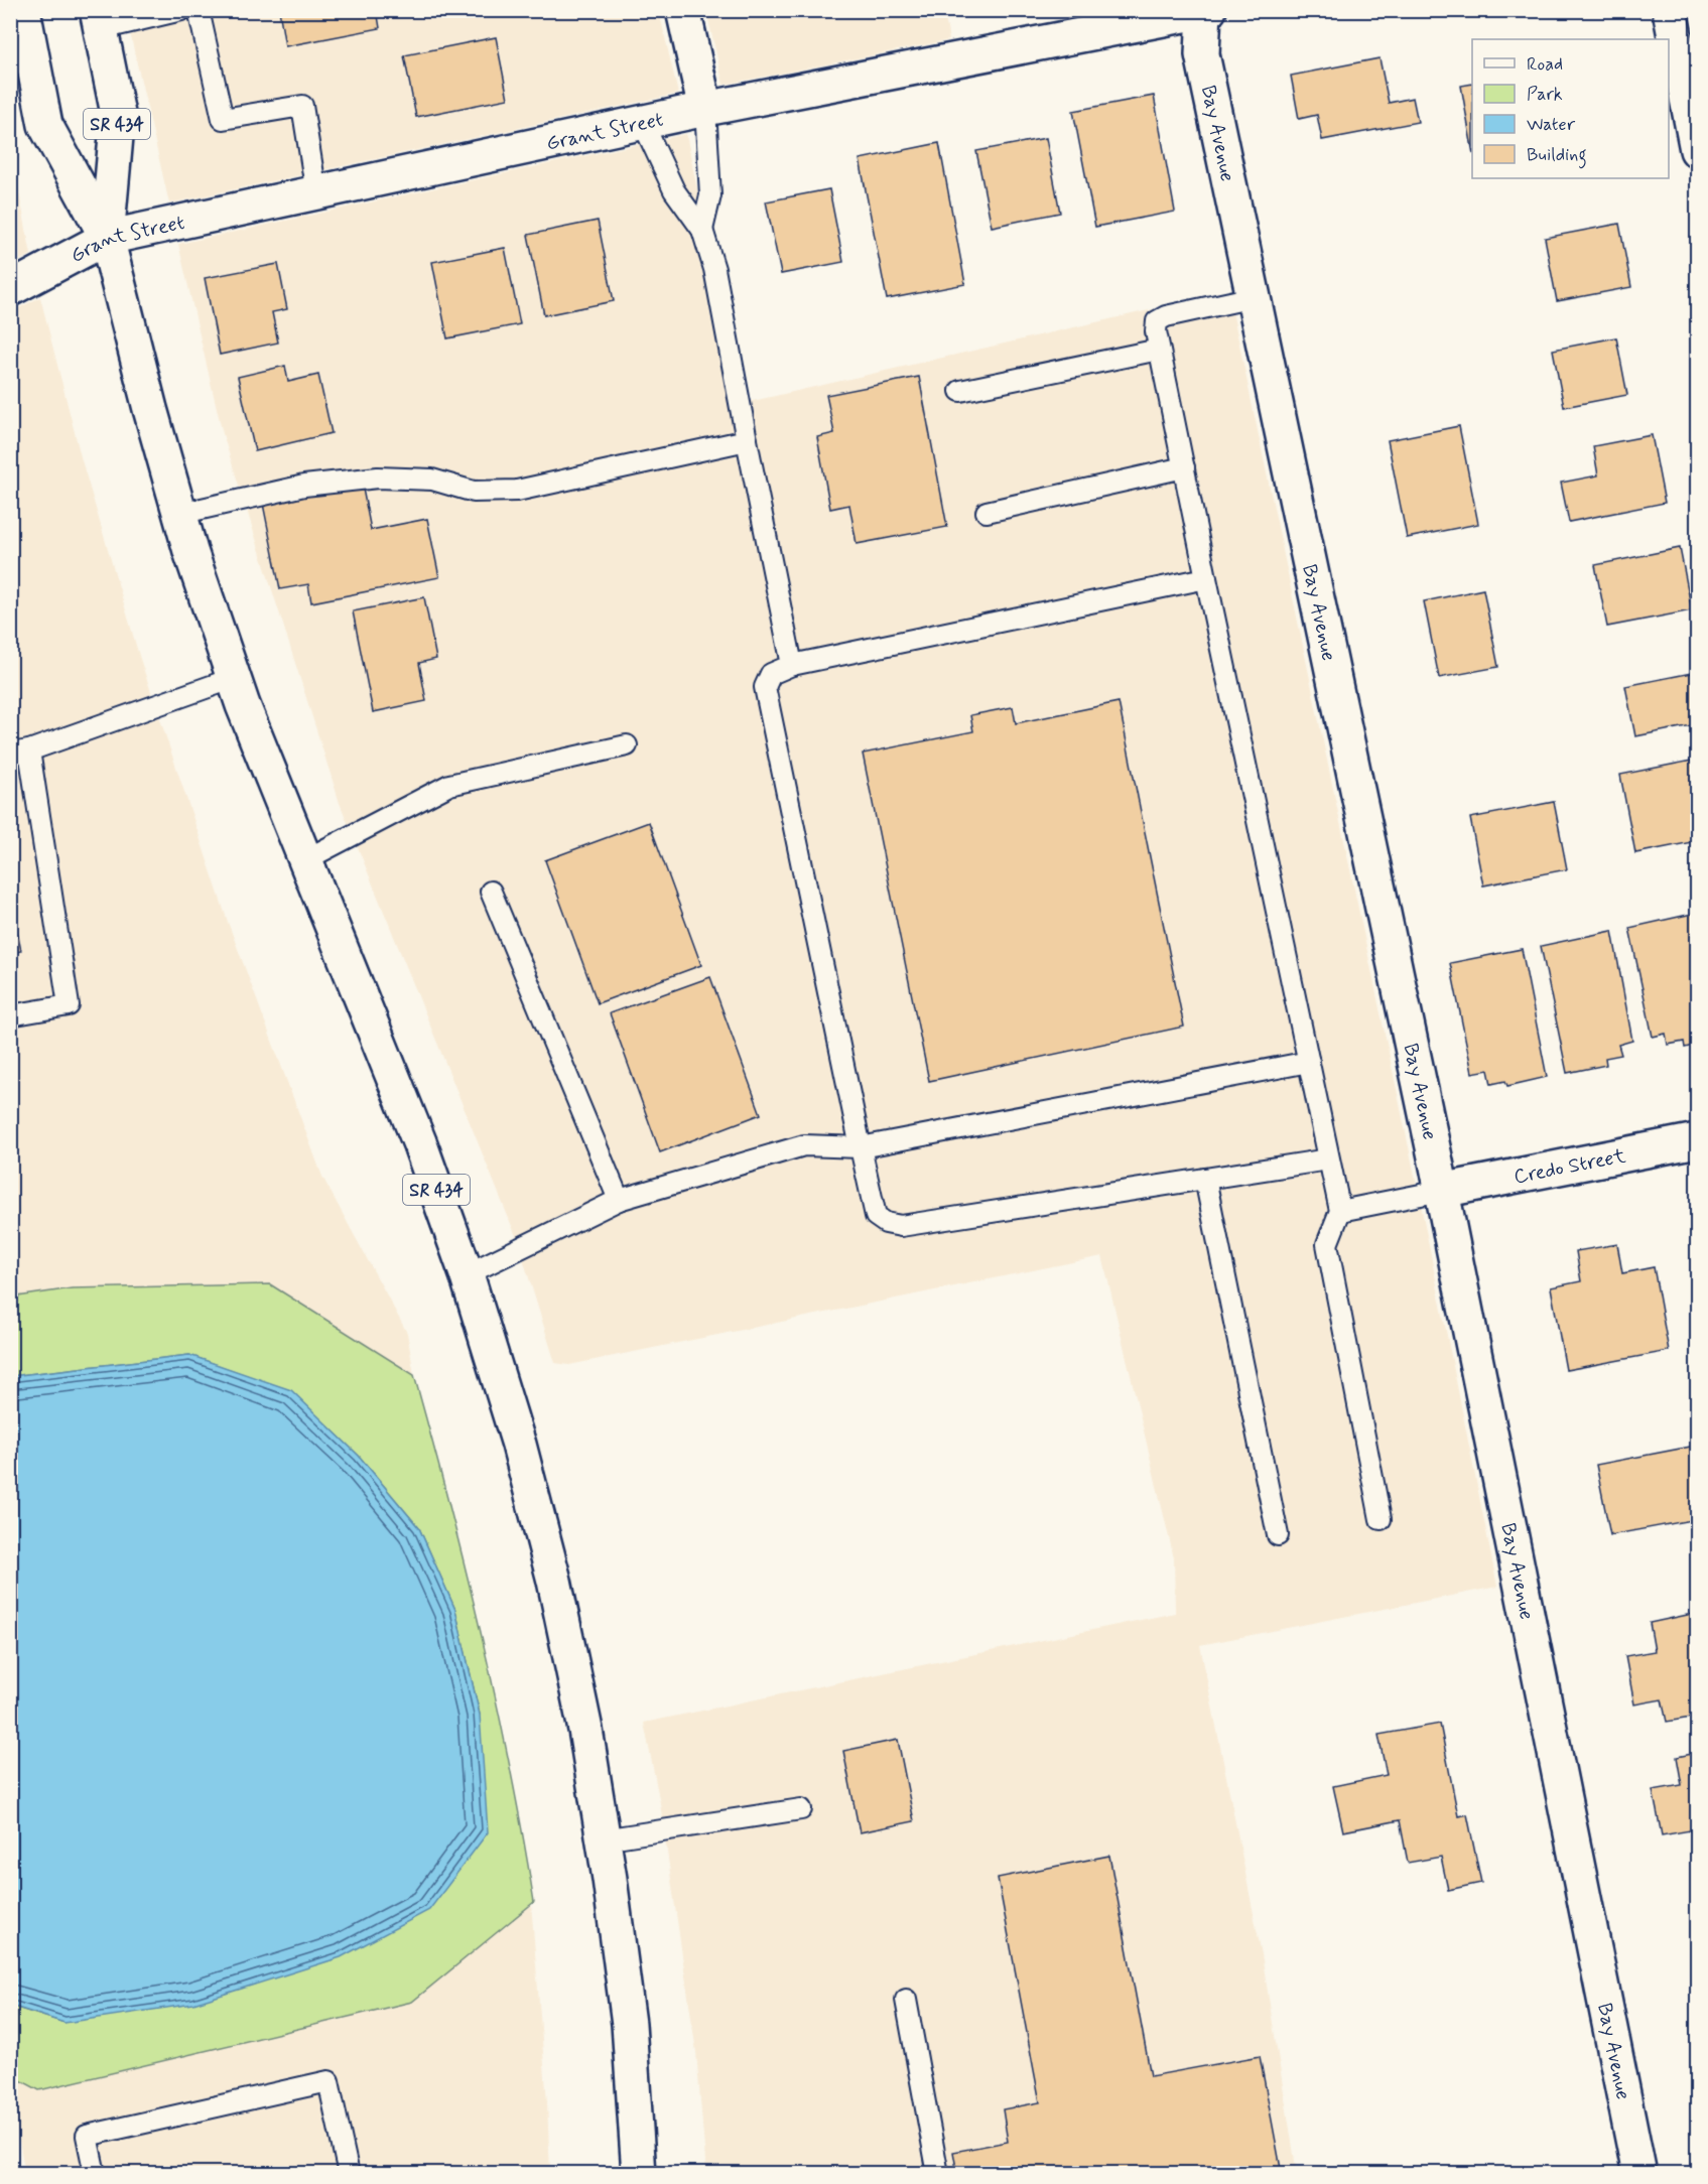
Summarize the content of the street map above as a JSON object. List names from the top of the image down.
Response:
{
  "streets": {
    "street": [
      "SR 434",
      "Grant Street",
      "Bay Avenue",
      "Credo Street"
    ]
  },
  "crossings": [
    ["SR 434", "Grant Street"],
    ["Grant Street", "Bay Avenue"],
    ["Bay Avenue", "Credo Street"]
  ],
  "legend": [
    "Road",
    "Park",
    "Water",
    "Building"
  ]
}
